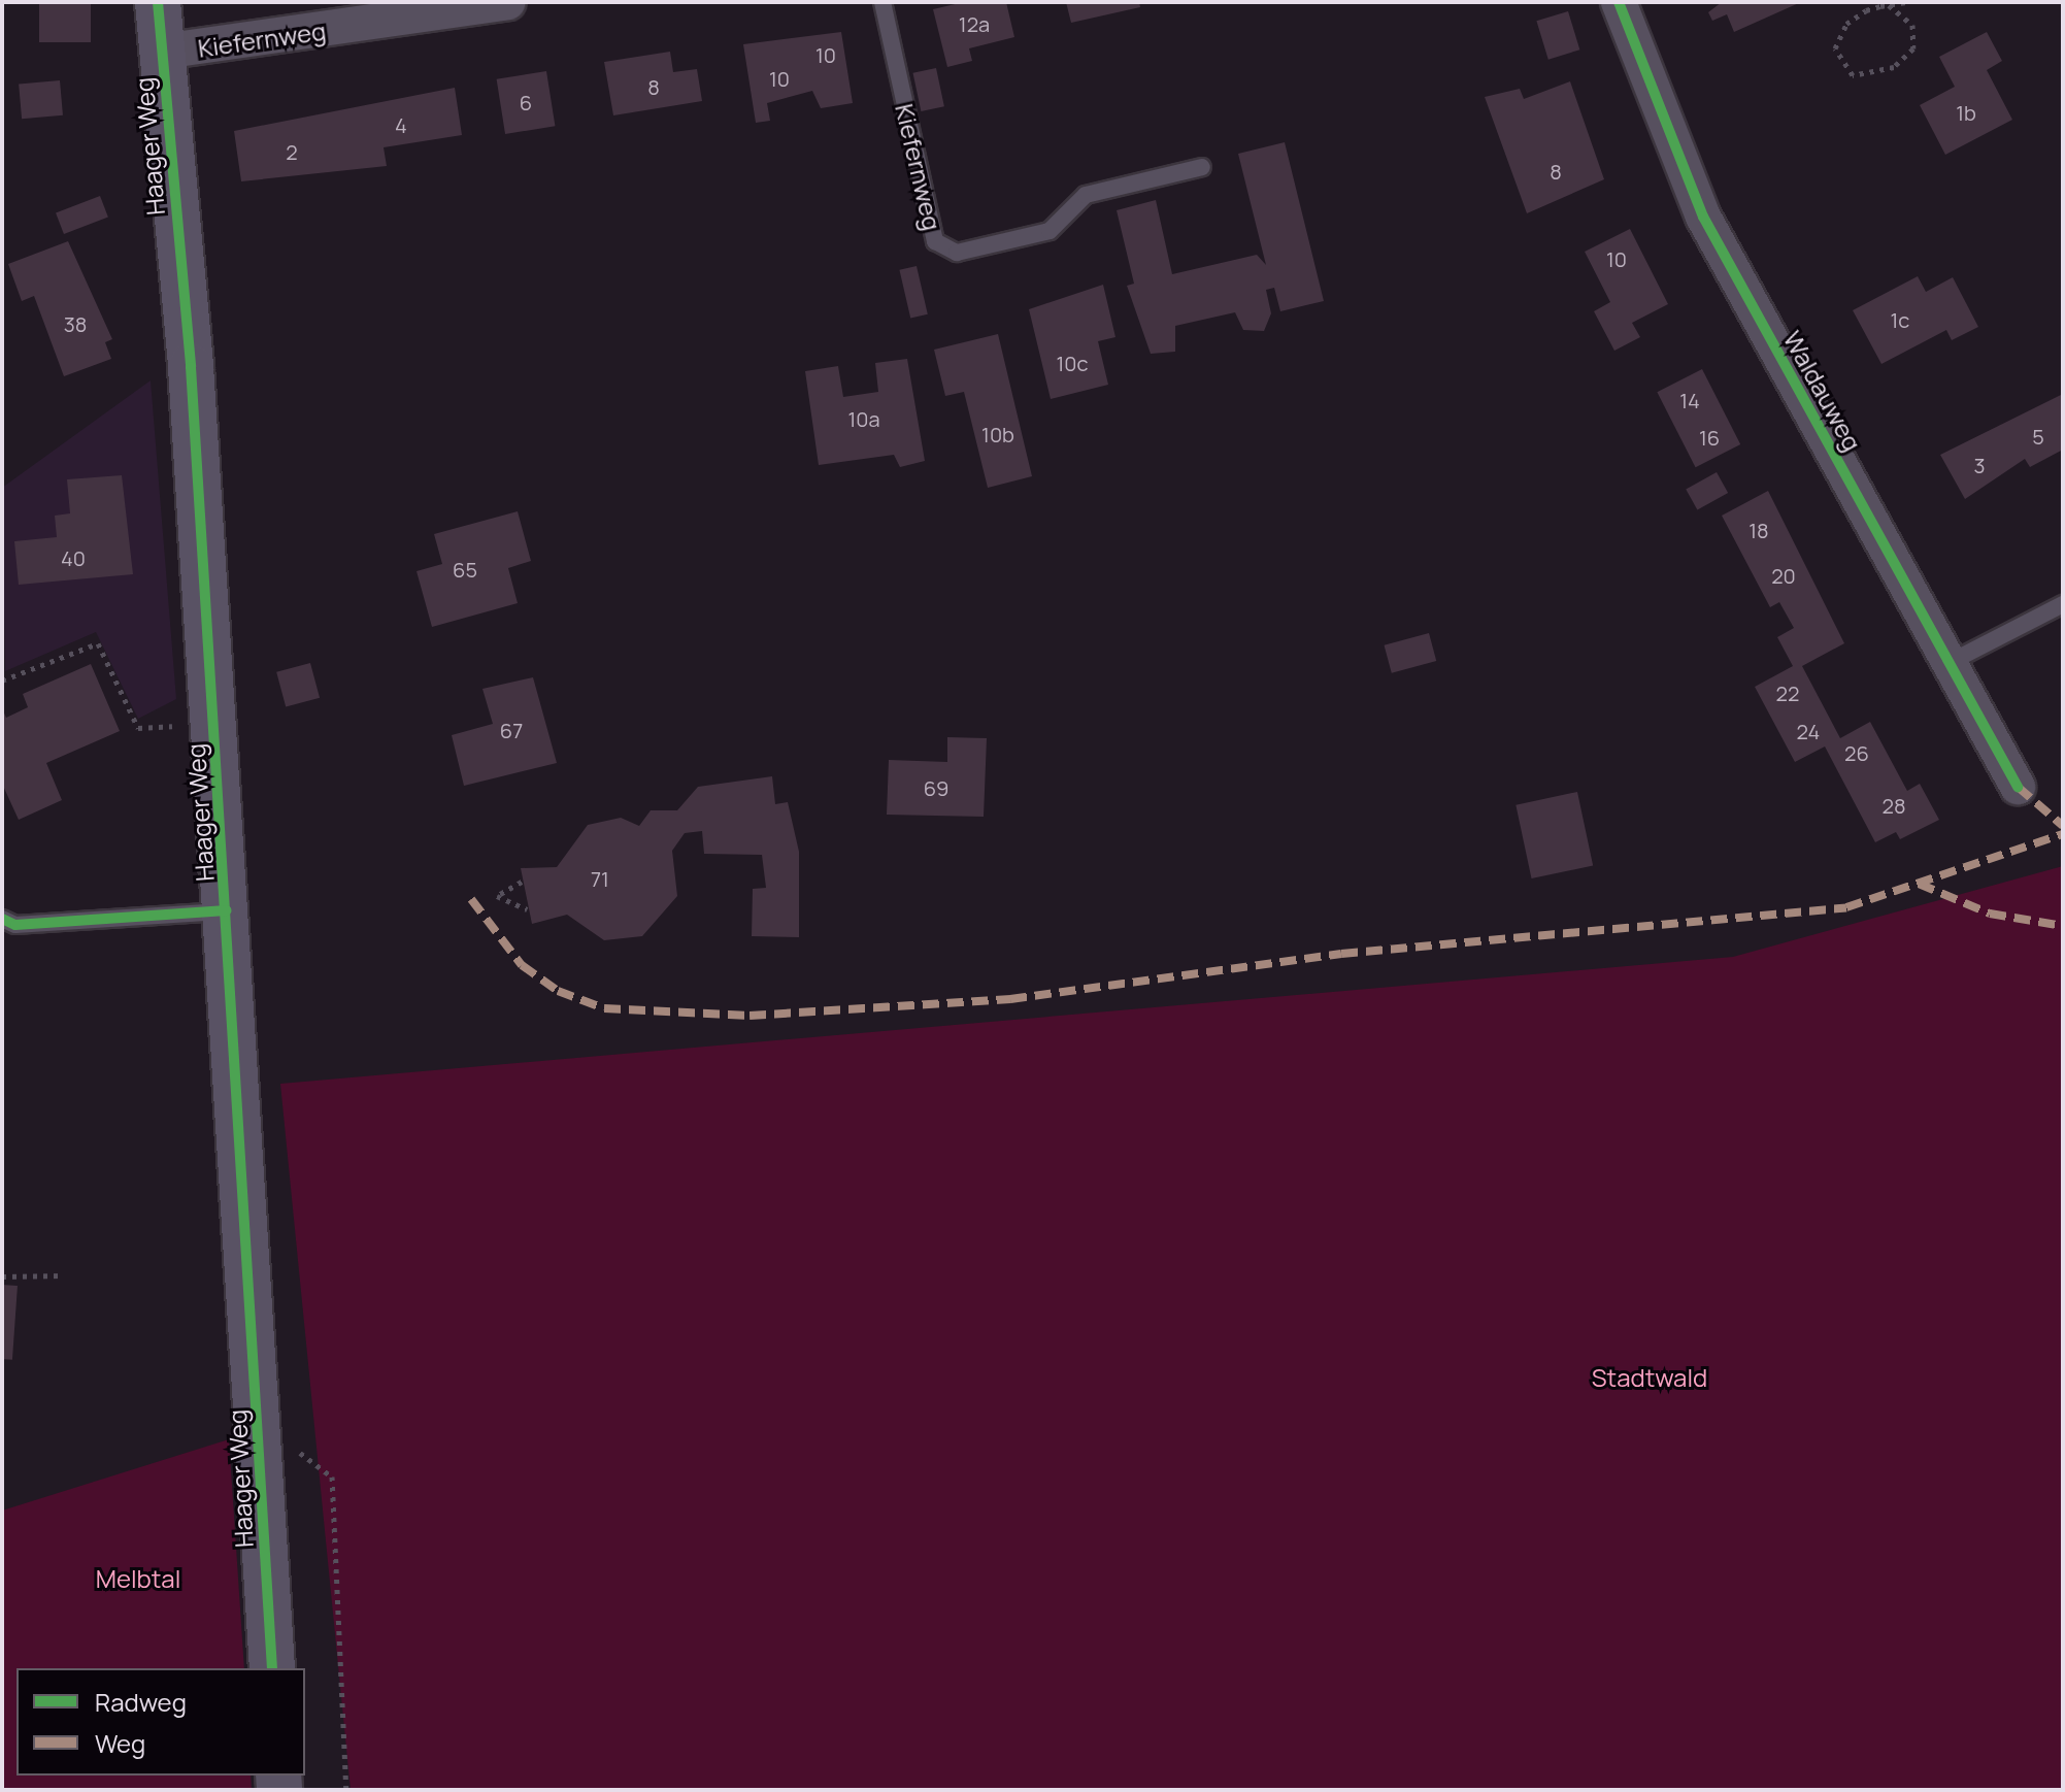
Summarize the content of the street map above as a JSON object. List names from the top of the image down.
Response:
{
  "streets": {
    "street": ["Kiefernweg", "Haager Weg", "Waldauweg"]
  },
  "crossings": [
    ["Kiefernweg", "Haager Weg"]
  ],
  "parks": ["Stadtwald", "Melbtal"],
  "house_numbers": [
    "12a",
    "10",
    "10",
    "8",
    "6",
    "1b",
    "4",
    "2",
    "8",
    "10",
    "1c",
    "38",
    "10c",
    "14",
    "10a",
    "10b",
    "5",
    "16",
    "3",
    "18",
    "40",
    "65",
    "20",
    "22",
    "67",
    "24",
    "26",
    "69",
    "28",
    "71"
  ],
  "legend": ["Radweg", "Weg"]
}
